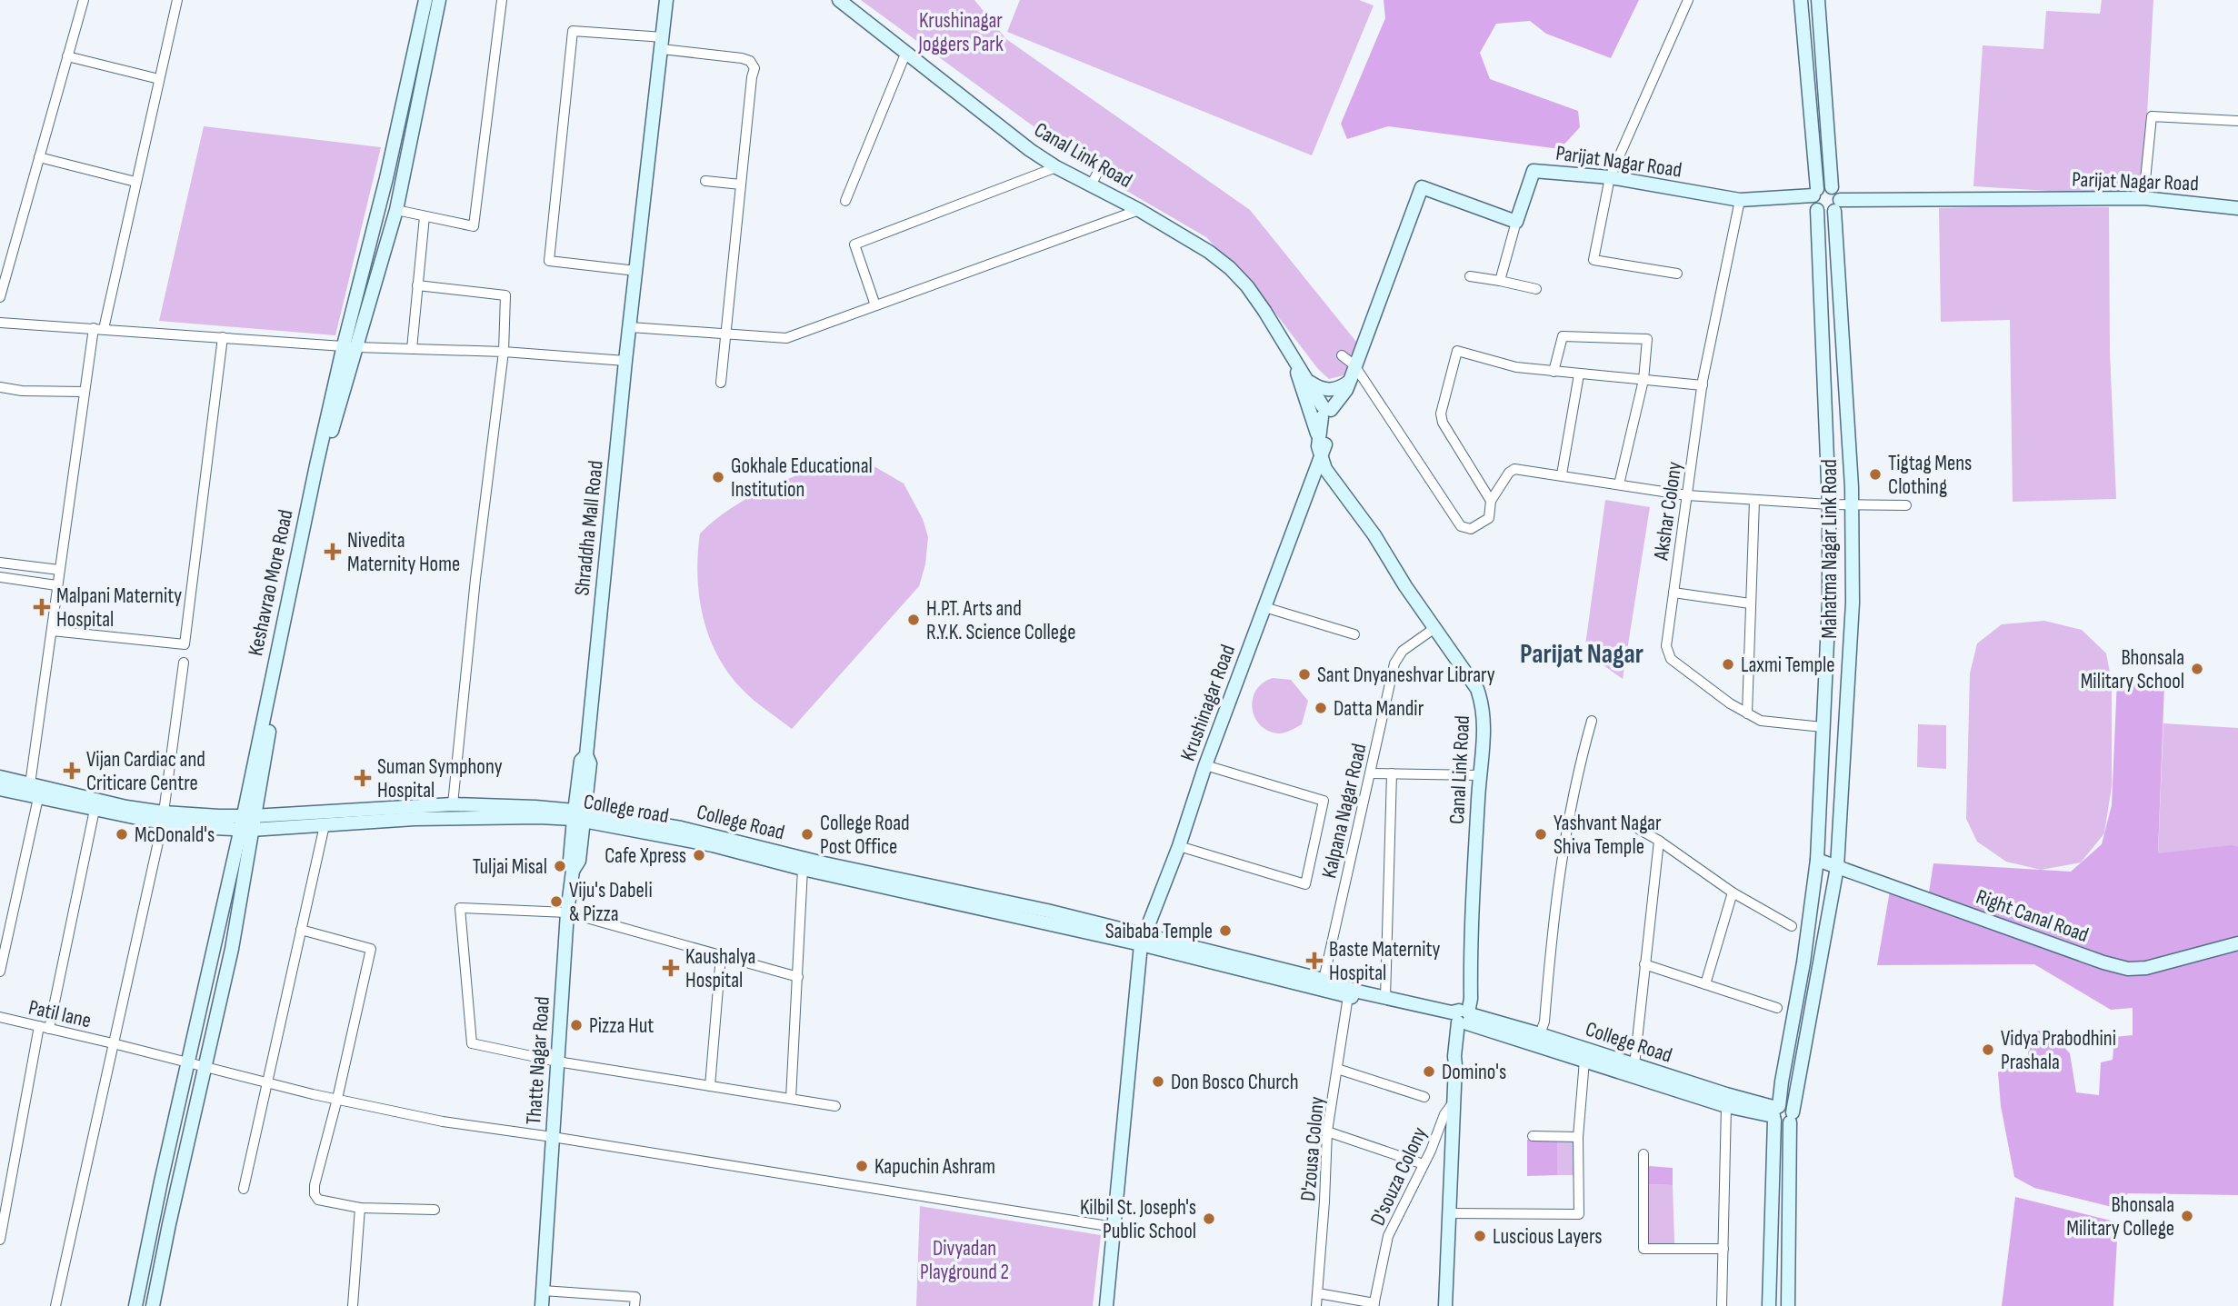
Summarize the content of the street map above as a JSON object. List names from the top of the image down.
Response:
{
  "streets": {
    "street": [
      "Canal Link Road",
      "Parijat Nagar Road",
      "Akshar Colony",
      "Shraddha Mall Road",
      "Mahatma Nagar Link Road",
      "Keshavrao More Road",
      "Krushinagar Road",
      "College road",
      "Kalpana Nagar Road",
      "College Road",
      "Right Canal Road",
      "Patil lane",
      "Thatte Nagar Road",
      "D'zousa Colony",
      "D'souza Colony"
    ]
  },
  "crossings": [
    ["Canal Link Road", "Krushinagar Road"],
    ["Canal Link Road", "College road"],
    ["Canal Link Road", "Kalpana Nagar Road"],
    ["Canal Link Road", "College Road"],
    ["Canal Link Road", "D'souza Colony"],
    ["Parijat Nagar Road", "Akshar Colony"],
    ["Parijat Nagar Road", "Mahatma Nagar Link Road"],
    ["Akshar Colony", "Mahatma Nagar Link Road"],
    ["Shraddha Mall Road", "College road"],
    ["Shraddha Mall Road", "College Road"],
    ["Shraddha Mall Road", "Thatte Nagar Road"],
    ["Mahatma Nagar Link Road", "College road"],
    ["Mahatma Nagar Link Road", "College Road"],
    ["Mahatma Nagar Link Road", "Right Canal Road"],
    ["Keshavrao More Road", "College road"],
    ["Keshavrao More Road", "College Road"],
    ["Krushinagar Road", "College road"],
    ["Krushinagar Road", "College Road"],
    ["Krushinagar Road", "Patil lane"],
    ["College road", "College Road"],
    ["College road", "D'zousa Colony"],
    ["Kalpana Nagar Road", "College Road"],
    ["Patil lane", "Thatte Nagar Road"]
  ],
  "districts": ["Parijat Nagar"],
  "parks": ["Krushinagar Joggers Park", "Divyadan Playground 2"],
  "places": {
    "other": [
      "Tigtag Mens Clothing",
      "Gokhale Educational Institution",
      "H.P.T. Arts and R.Y.K. Science College",
      "Laxmi Temple",
      "Bhonsala Military School",
      "Sant Dnyaneshvar Library",
      "Datta Mandir",
      "McDonald's",
      "College Road Post Office",
      "Yashvant Nagar Shiva Temple",
      "Cafe Xpress",
      "Tuljai Misal",
      "Viju's Dabeli & Pizza",
      "Saibaba Temple",
      "Pizza Hut",
      "Vidya Prabodhini Prashala",
      "Domino's",
      "Don Bosco Church",
      "Kapuchin Ashram",
      "Bhonsala Military College",
      "Kilbil St. Joseph's Public School",
      "Luscious Layers"
    ],
    "health": [
      "Nivedita Maternity Home",
      "Malpani Maternity Hospital",
      "Vijan Cardiac and Criticare Centre",
      "Suman Symphony Hospital",
      "Baste Maternity Hospital",
      "Kaushalya Hospital"
    ]
  }
}
